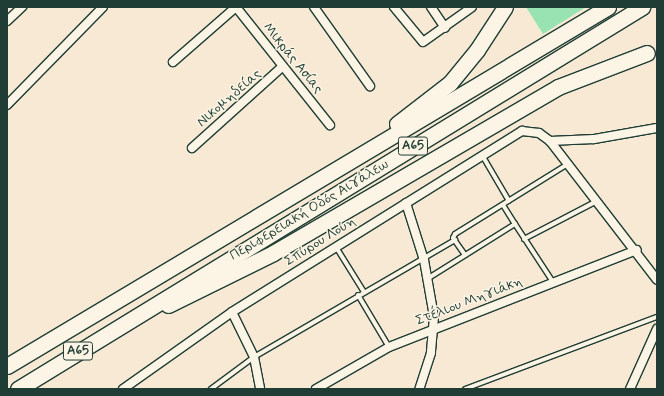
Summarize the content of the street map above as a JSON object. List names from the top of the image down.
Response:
{
  "streets": {
    "highway": ["Α65", "Περιφερειακή Οδός Αιγάλεω"],
    "street": [
      "Μικράς Ασίας",
      "Νικομηδείας",
      "Σπύρου Λούη",
      "Στέλιου Μηγιάκη"
    ]
  },
  "crossings": [
    ["Μικράς Ασίας", "Νικομηδείας"]
  ]
}
